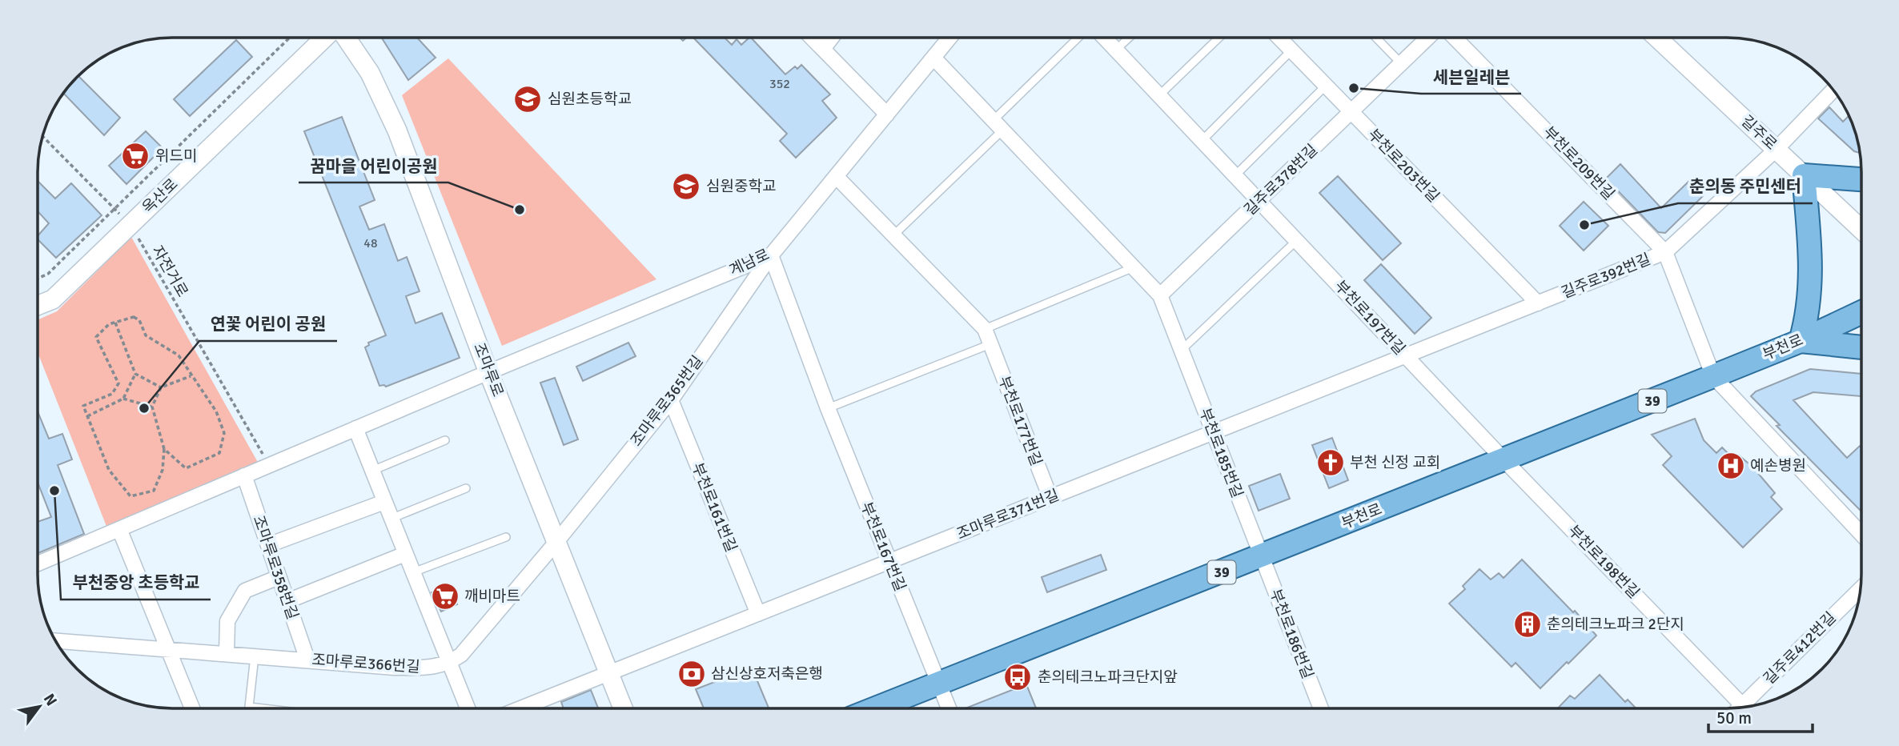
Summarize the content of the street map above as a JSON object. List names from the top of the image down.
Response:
{
  "streets": {
    "main road": ["부천로", "39"],
    "street": [
      "길주로",
      "부천로209번길",
      "부천로203번길",
      "길주로378번길",
      "옥산로",
      "계남로",
      "길주로392번길",
      "부천로197번길",
      "조마루로",
      "조마루로365번길",
      "부천로177번길",
      "부천로185번길",
      "부천로161번길",
      "조마루로371번길",
      "부천로167번길",
      "부천로198번길",
      "조마루로358번길",
      "부천로186번길",
      "길주로412번길",
      "조마루로366번길"
    ],
    "path": ["자전거로"]
  },
  "crossings": [
    ["길주로", "길주로392번길"],
    ["부천로209번길", "길주로392번길"],
    ["부천로209번길", "부천로"],
    ["부천로203번길", "길주로378번길"],
    ["부천로203번길", "길주로392번길"],
    ["길주로378번길", "부천로197번길"],
    ["길주로378번길", "부천로185번길"],
    ["옥산로", "자전거로"],
    ["계남로", "자전거로"],
    ["계남로", "조마루로"],
    ["계남로", "조마루로365번길"],
    ["계남로", "부천로177번길"],
    ["계남로", "부천로185번길"],
    ["계남로", "부천로167번길"],
    ["계남로", "조마루로358번길"],
    ["길주로392번길", "부천로197번길"],
    ["길주로392번길", "조마루로371번길"],
    ["부천로197번길", "부천로"],
    ["부천로197번길", "조마루로371번길"],
    ["부천로197번길", "부천로198번길"],
    ["부천로", "부천로185번길"],
    ["부천로", "부천로167번길"],
    ["부천로", "부천로198번길"],
    ["부천로", "부천로186번길"],
    ["조마루로", "조마루로365번길"],
    ["조마루로", "조마루로371번길"],
    ["조마루로365번길", "부천로161번길"],
    ["조마루로365번길", "부천로167번길"],
    ["부천로177번길", "조마루로371번길"],
    ["부천로185번길", "조마루로371번길"],
    ["부천로185번길", "부천로186번길"],
    ["부천로161번길", "조마루로371번길"],
    ["조마루로371번길", "부천로167번길"],
    ["조마루로358번길", "조마루로366번길"]
  ],
  "places": {
    "other": [
      "세븐일레븐",
      "꿈마을 어린이공원",
      "춘의동 주민센터",
      "연꽃 어린이 공원",
      "부천중앙 초등학교"
    ],
    "school or university": ["심원초등학교", "심원중학교"],
    "supermarket": ["위드미", "깨비마트"],
    "church": ["부천 신정 교회"],
    "hospital": ["예손병원"],
    "building": ["춘의테크노파크 2단지"],
    "bank": ["삼신상호저축은행"],
    "bus stop": ["춘의테크노파크단지앞"]
  },
  "house_numbers": ["352", "48"],
  "scale_bar": "50 m",
  "north": "top right"
}
